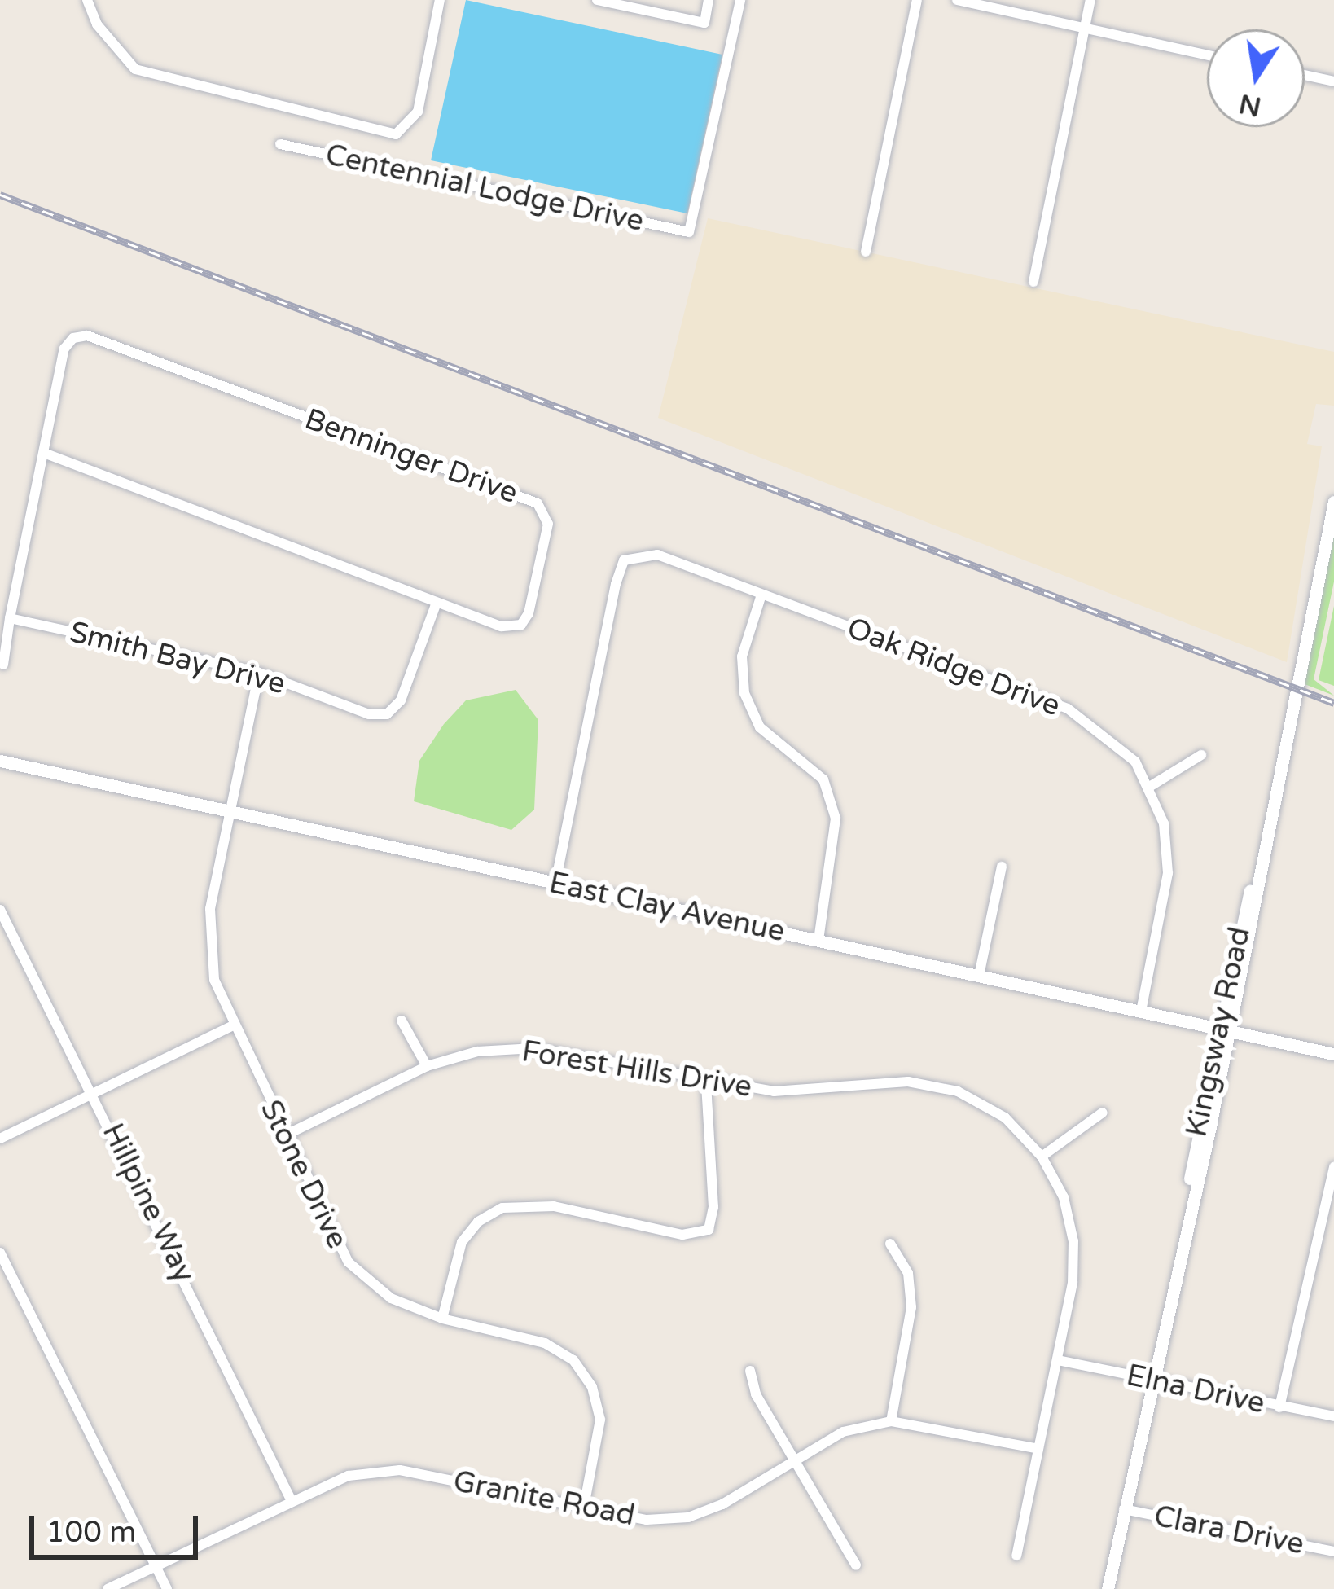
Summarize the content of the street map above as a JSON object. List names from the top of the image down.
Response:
{
  "streets": {
    "street": [
      "Centennial Lodge Drive",
      "Benninger Drive",
      "Smith Bay Drive",
      "Oak Ridge Drive",
      "East Clay Avenue",
      "Kingsway Road",
      "Forest Hills Drive",
      "Stone Drive",
      "Hillpine Way",
      "Elna Drive",
      "Granite Road",
      "Clara Drive"
    ]
  },
  "crossings": [
    ["Benninger Drive", "Smith Bay Drive"],
    ["Smith Bay Drive", "Stone Drive"],
    ["Oak Ridge Drive", "East Clay Avenue"],
    ["East Clay Avenue", "Kingsway Road"],
    ["East Clay Avenue", "Stone Drive"],
    ["Kingsway Road", "Elna Drive"],
    ["Kingsway Road", "Clara Drive"],
    ["Forest Hills Drive", "Stone Drive"],
    ["Forest Hills Drive", "Elna Drive"],
    ["Forest Hills Drive", "Granite Road"],
    ["Stone Drive", "Granite Road"],
    ["Hillpine Way", "Granite Road"]
  ],
  "scale_bar": "100 m",
  "north": "bottom"
}
